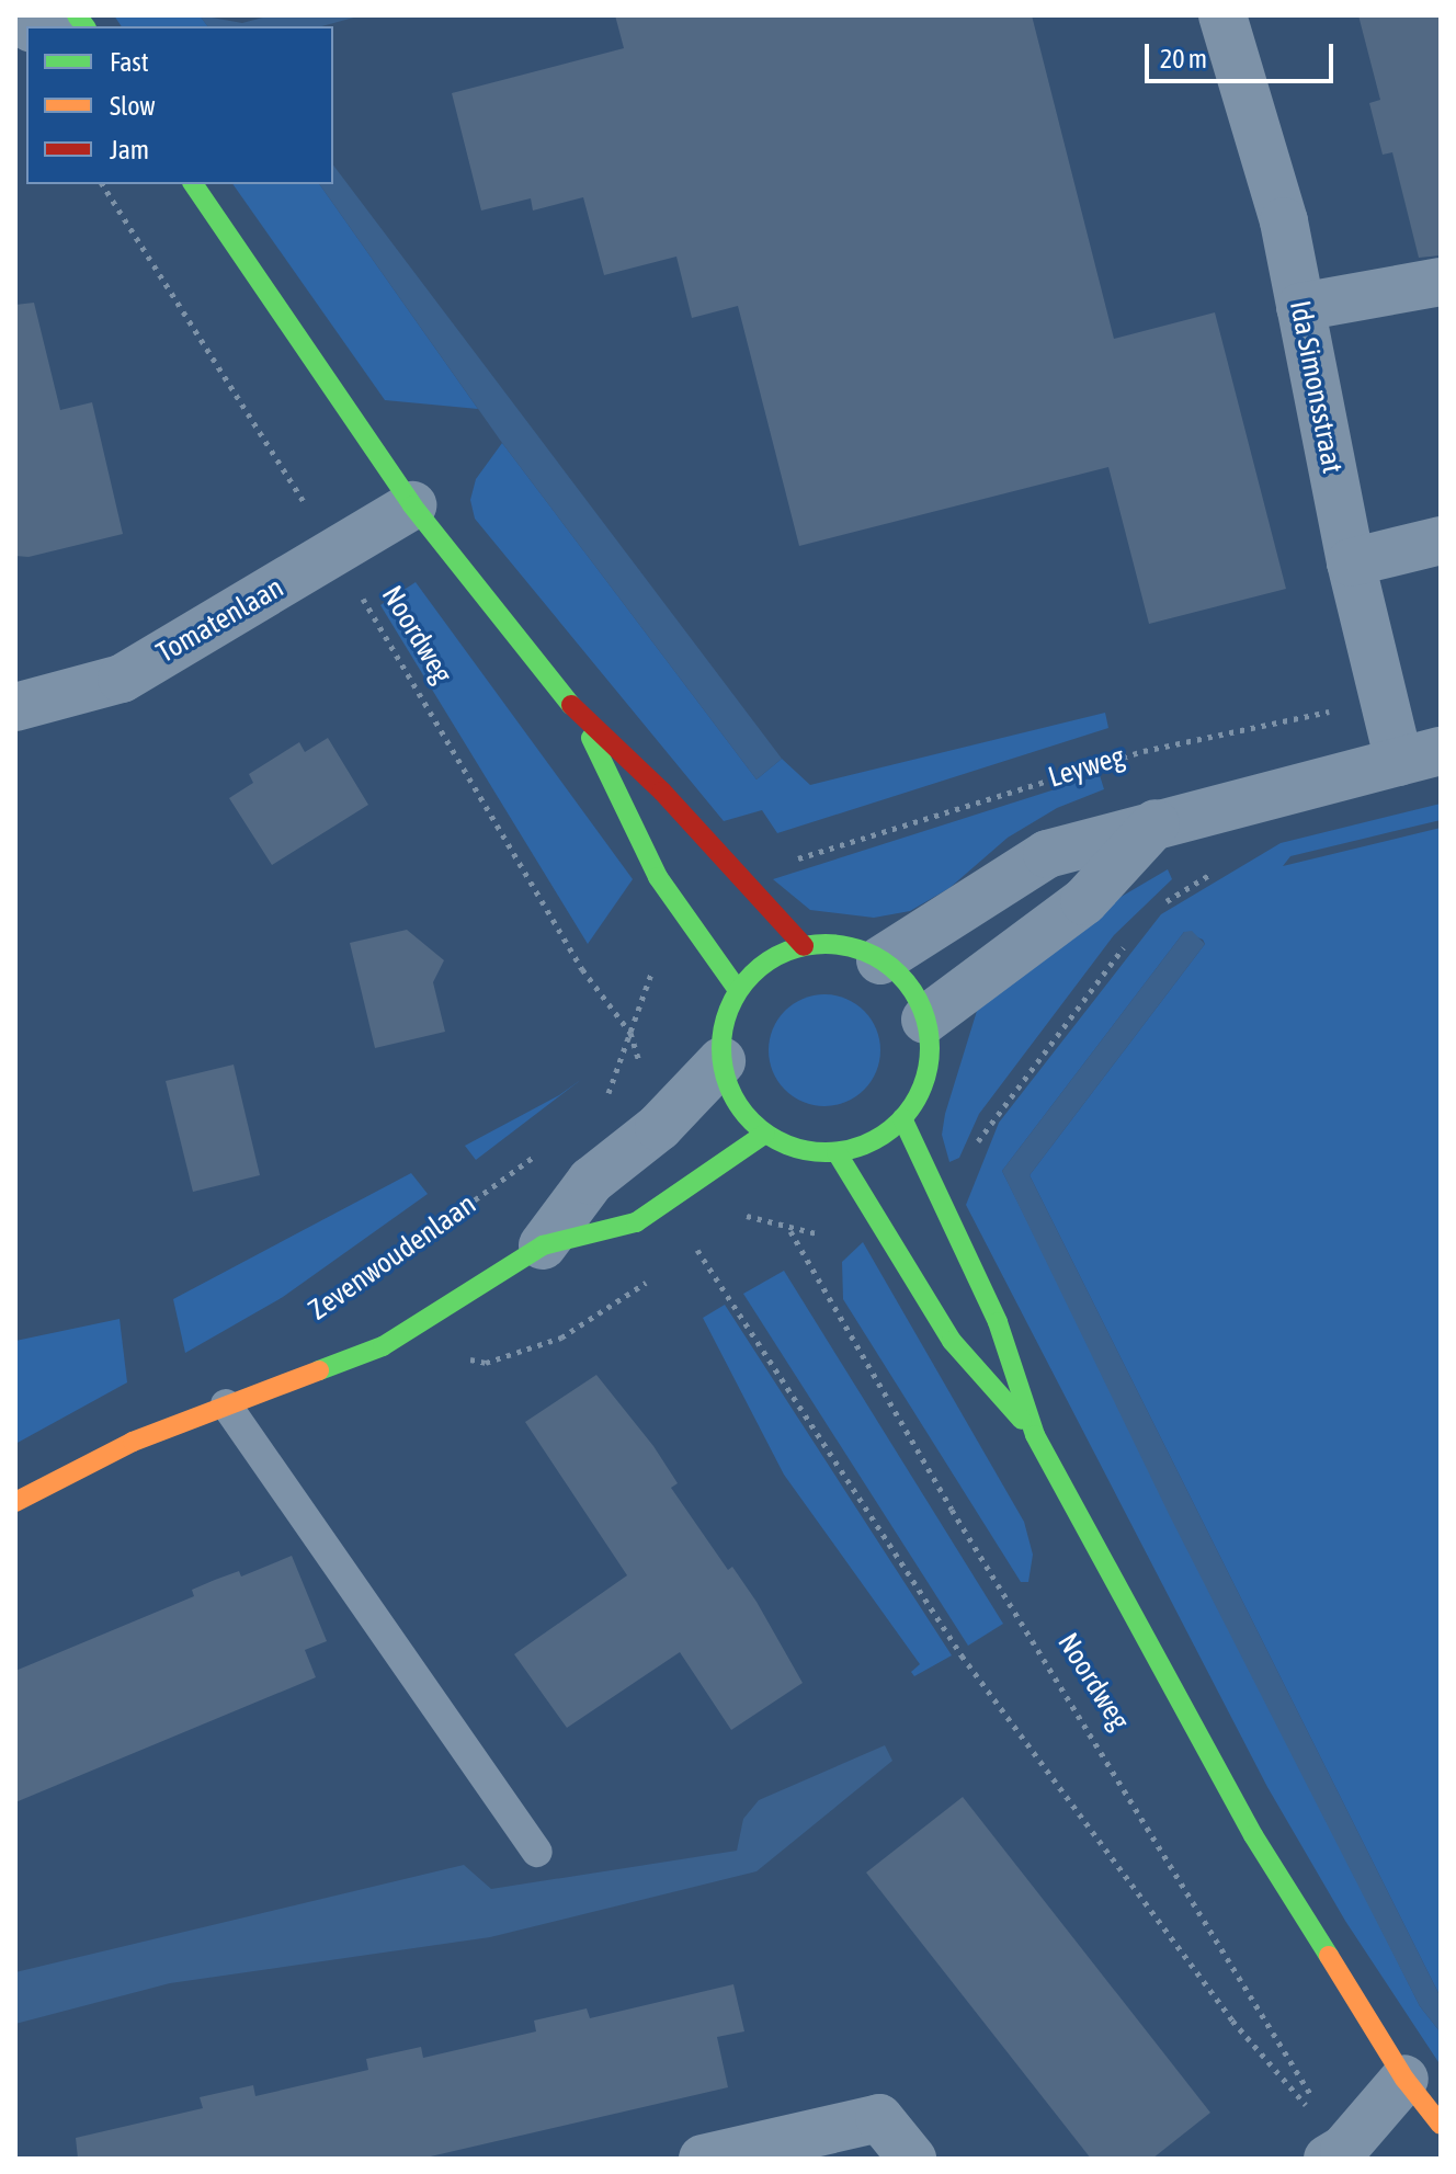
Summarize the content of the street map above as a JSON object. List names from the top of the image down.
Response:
{
  "streets": {
    "street": ["Ida Simonsstraat", "Tomatenlaan", "Zevenwoudenlaan"],
    "path": ["Noordweg", "Leyweg"]
  },
  "crossings": [
    ["Ida Simonsstraat", "Leyweg"],
    ["Tomatenlaan", "Noordweg"],
    ["Noordweg", "Zevenwoudenlaan"]
  ],
  "legend": ["Fast", "Slow", "Jam"],
  "scale_bar": "20 m"
}
